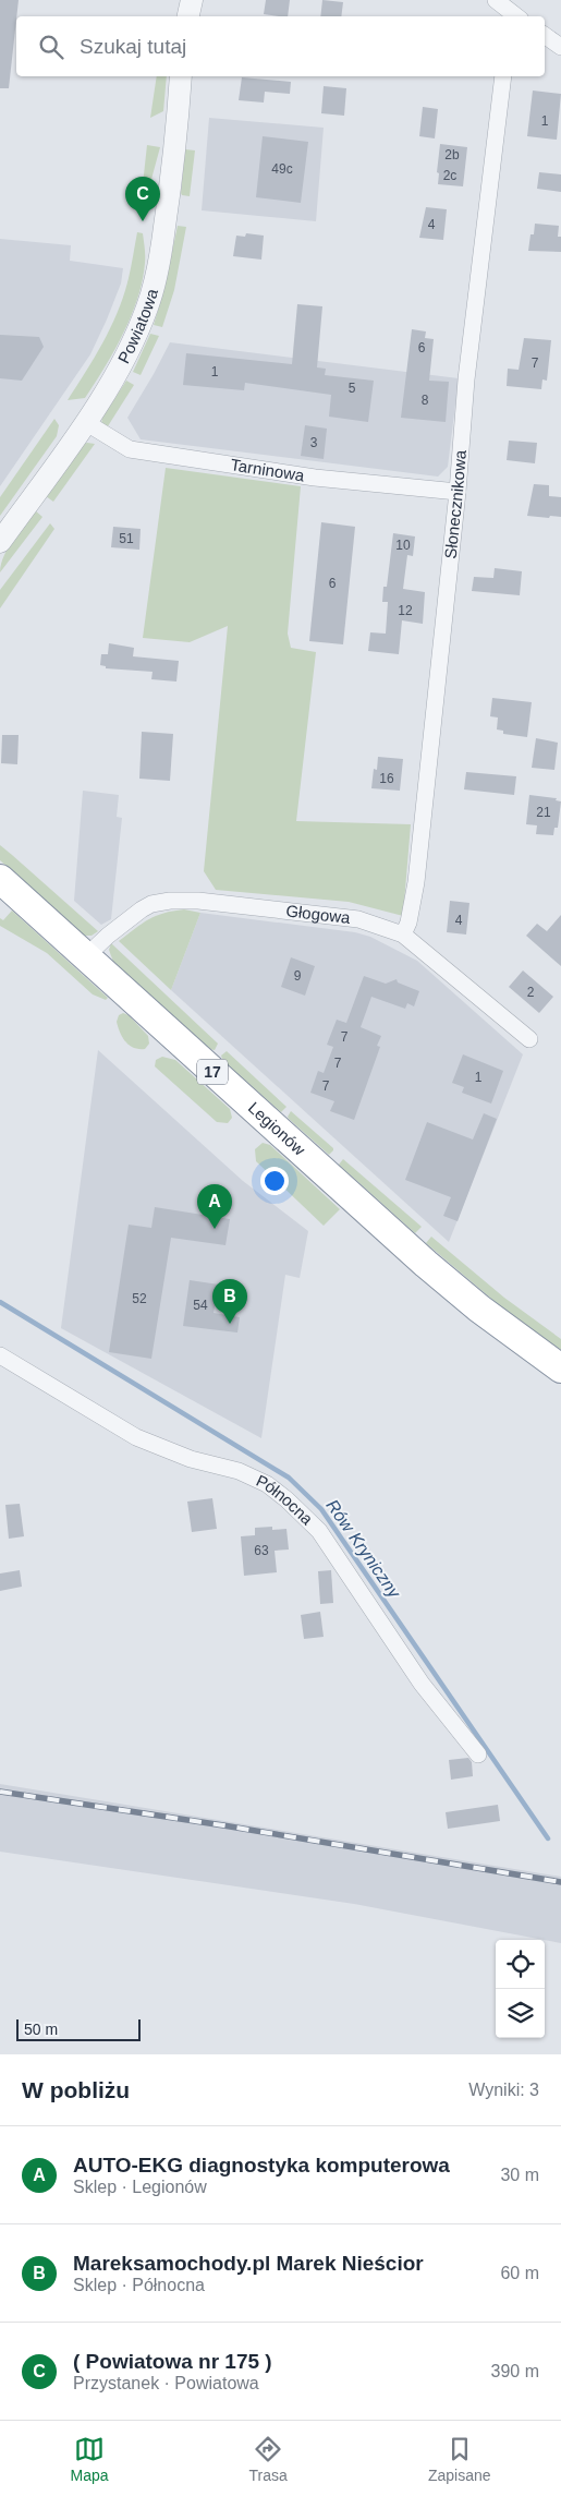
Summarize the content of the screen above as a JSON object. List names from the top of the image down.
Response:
{
  "streets": {
    "highway": ["17", "Legionów"],
    "street": [
      "Powiatowa",
      "Tarninowa",
      "Słonecznikowa",
      "Głogowa",
      "Północna"
    ]
  },
  "crossings": [
    ["Powiatowa", "Tarninowa"],
    ["Tarninowa", "Słonecznikowa"],
    ["Słonecznikowa", "Głogowa"],
    ["Głogowa", "Legionów"]
  ],
  "water": ["Rów Kryniczny"],
  "house_numbers": [
    "1",
    "2b",
    "49c",
    "2c",
    "4",
    "6",
    "7",
    "1",
    "5",
    "8",
    "3",
    "51",
    "10",
    "6",
    "12",
    "16",
    "21",
    "4",
    "9",
    "2",
    "7",
    "7",
    "1",
    "7",
    "52",
    "54",
    "63"
  ],
  "scale_bar": "50 m",
  "page": {
    "search": "Szukaj tutaj",
    "pins": ["C", "A", "B"],
    "scale": "50 m",
    "heading": ["W pobliżu", "Wyniki: 3"],
    "list": [
      {
        "mark": "A",
        "name": "AUTO-EKG diagnostyka komputerowa",
        "note": "Sklep · Legionów",
        "value": "30 m"
      },
      {
        "mark": "B",
        "name": "Mareksamochody.pl Marek Nieścior",
        "note": "Sklep · Północna",
        "value": "60 m"
      },
      {
        "mark": "C",
        "name": "( Powiatowa nr 175 )",
        "note": "Przystanek · Powiatowa",
        "value": "390 m"
      }
    ],
    "nav": ["Mapa", "Trasa", "Zapisane"]
  }
}
